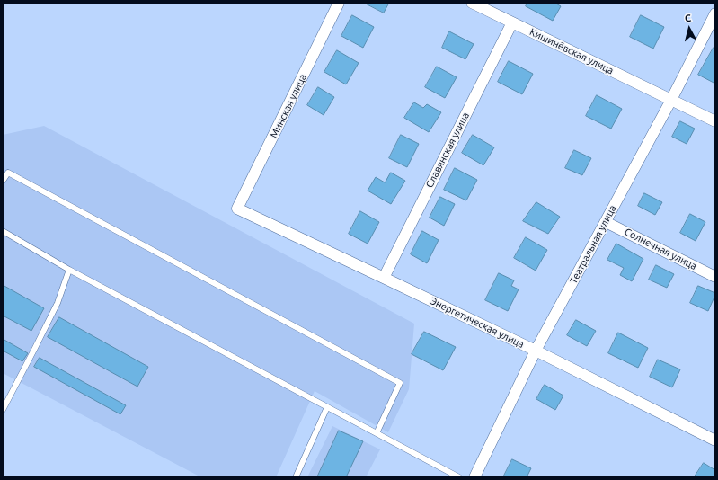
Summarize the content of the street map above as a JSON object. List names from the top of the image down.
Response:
{
  "streets": {
    "street": [
      "Кишинёвская улица",
      "Минская улица",
      "Славянская улица",
      "Театральная улица",
      "Солнечная улица",
      "Энергетическая улица"
    ]
  },
  "crossings": [
    ["Кишинёвская улица", "Славянская улица"],
    ["Кишинёвская улица", "Театральная улица"],
    ["Минская улица", "Энергетическая улица"],
    ["Славянская улица", "Энергетическая улица"],
    ["Театральная улица", "Солнечная улица"],
    ["Театральная улица", "Энергетическая улица"]
  ],
  "north": "top"
}
